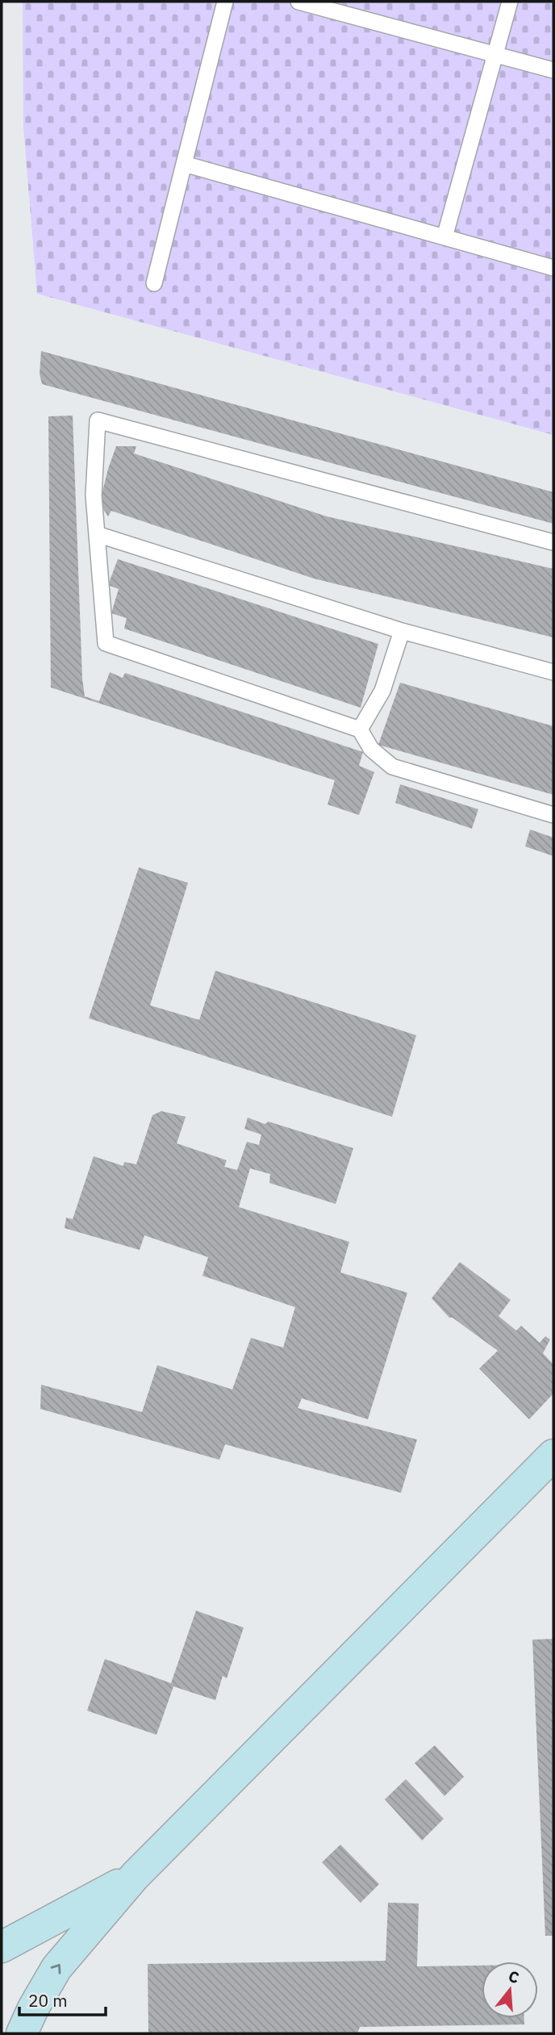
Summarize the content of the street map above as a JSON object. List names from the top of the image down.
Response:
{
  "scale_bar": "20 m",
  "north": "top"
}
